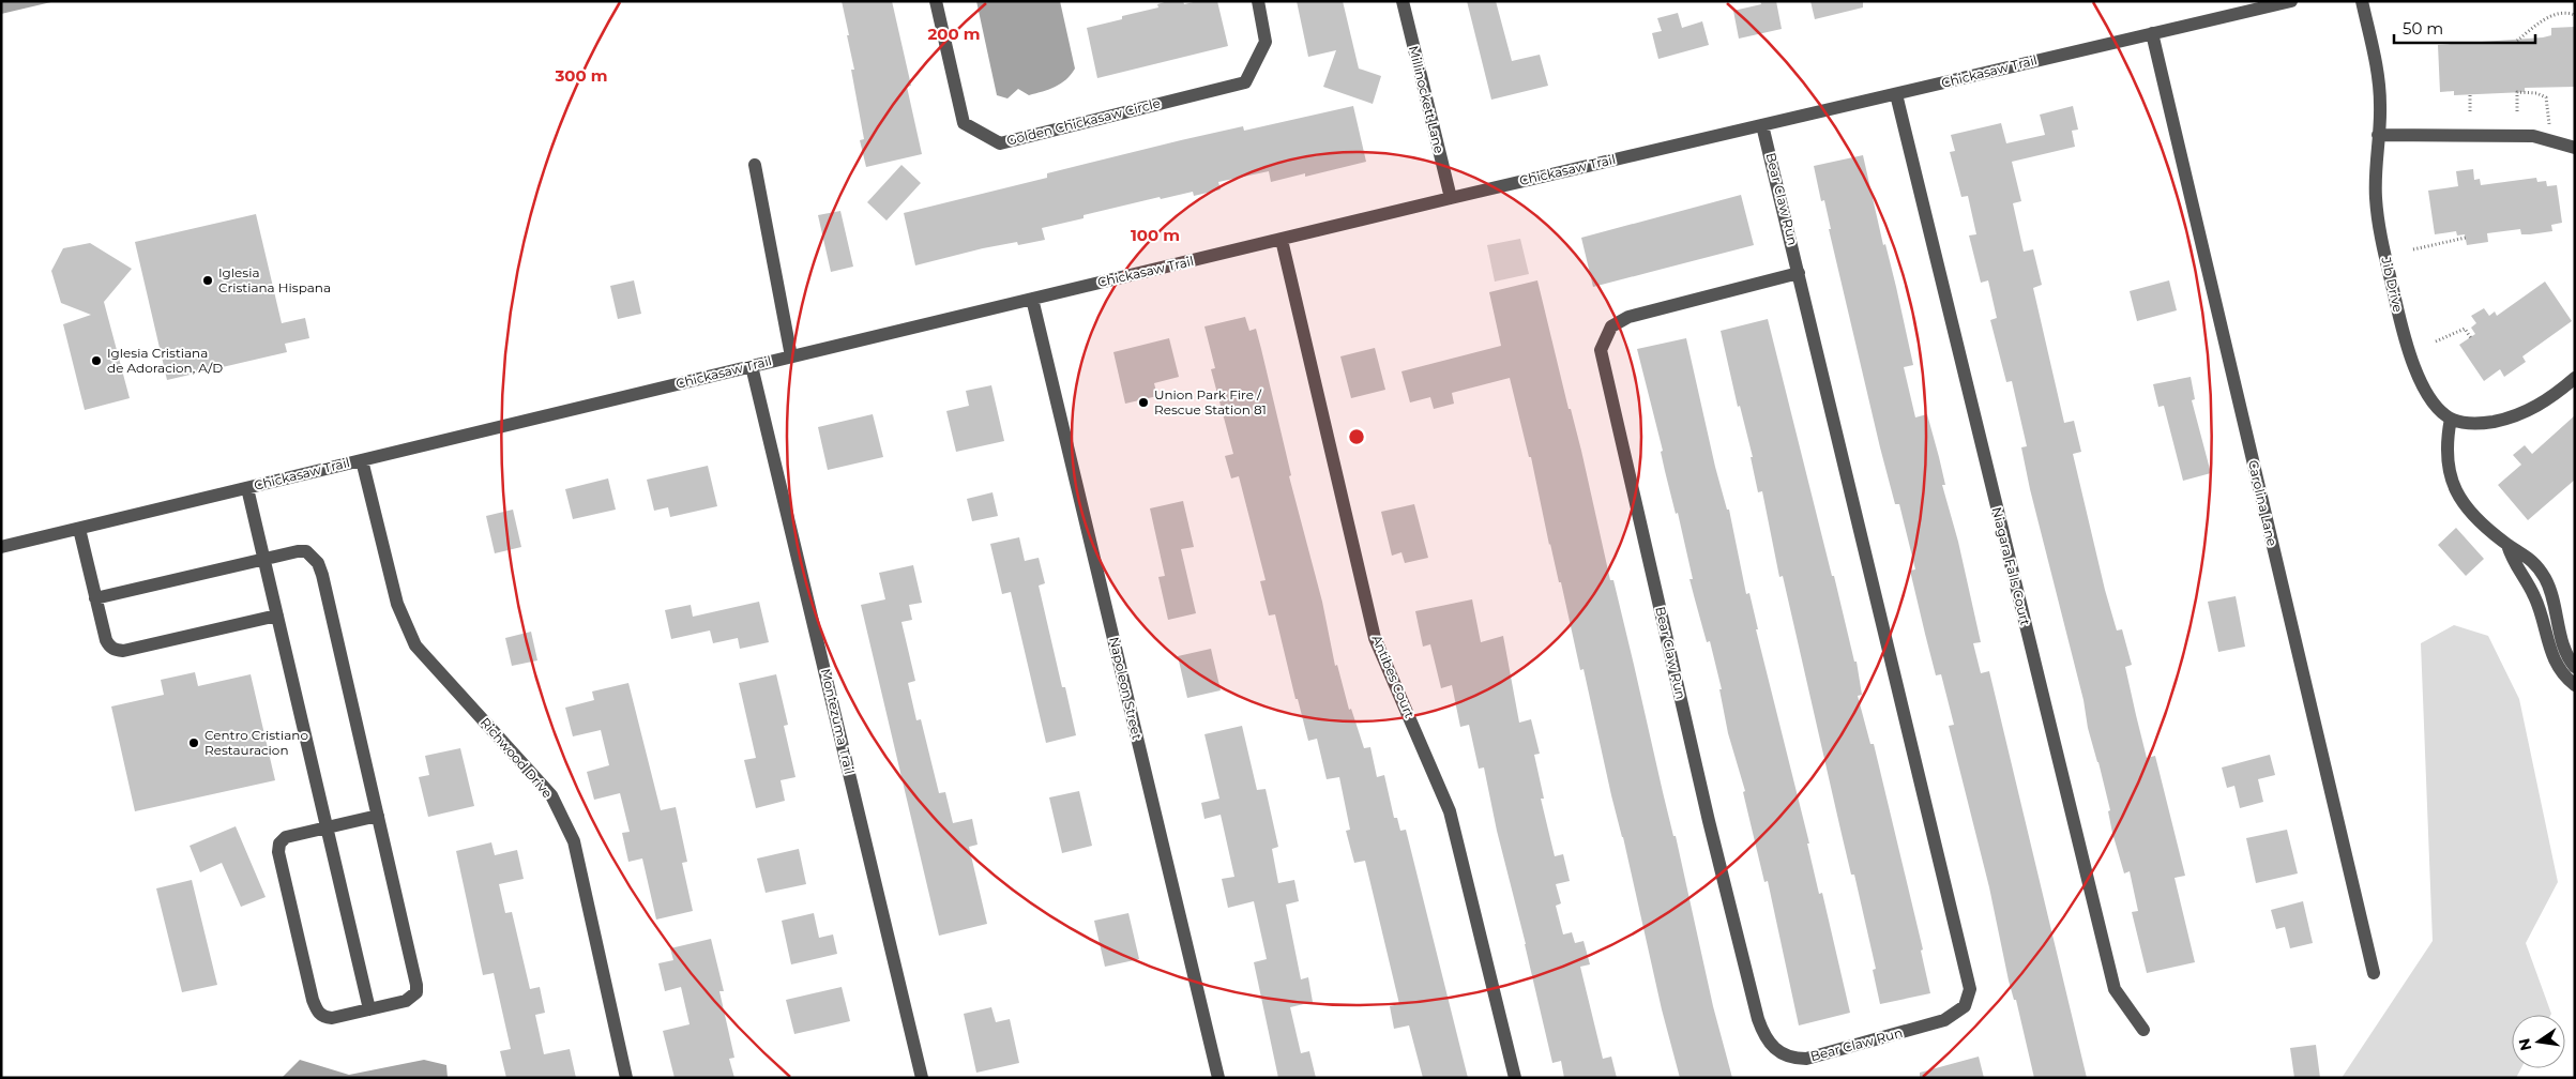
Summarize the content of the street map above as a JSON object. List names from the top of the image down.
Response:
{
  "streets": {
    "street": [
      "Chickasaw Trail",
      "Millinockett Lane",
      "Golden Chickasaw Circle",
      "Bear Claw Run",
      "Jib Drive",
      "Carolina Lane",
      "Niagara Falls Court",
      "Antibes Court",
      "Napoleon Street",
      "Montezuma Trail",
      "Richwood Drive"
    ]
  },
  "crossings": [
    ["Chickasaw Trail", "Millinockett Lane"],
    ["Chickasaw Trail", "Bear Claw Run"],
    ["Chickasaw Trail", "Carolina Lane"],
    ["Chickasaw Trail", "Niagara Falls Court"],
    ["Chickasaw Trail", "Antibes Court"],
    ["Chickasaw Trail", "Napoleon Street"],
    ["Chickasaw Trail", "Montezuma Trail"],
    ["Chickasaw Trail", "Richwood Drive"]
  ],
  "places": [
    "Iglesia Cristiana Hispana",
    "Iglesia Cristiana de Adoracion, A/D",
    "Union Park Fire / Rescue Station 81",
    "Centro Cristiano Restauracion"
  ],
  "scale_bar": "50 m",
  "north": "left",
  "rings": ["200 m", "300 m", "100 m"]
}
